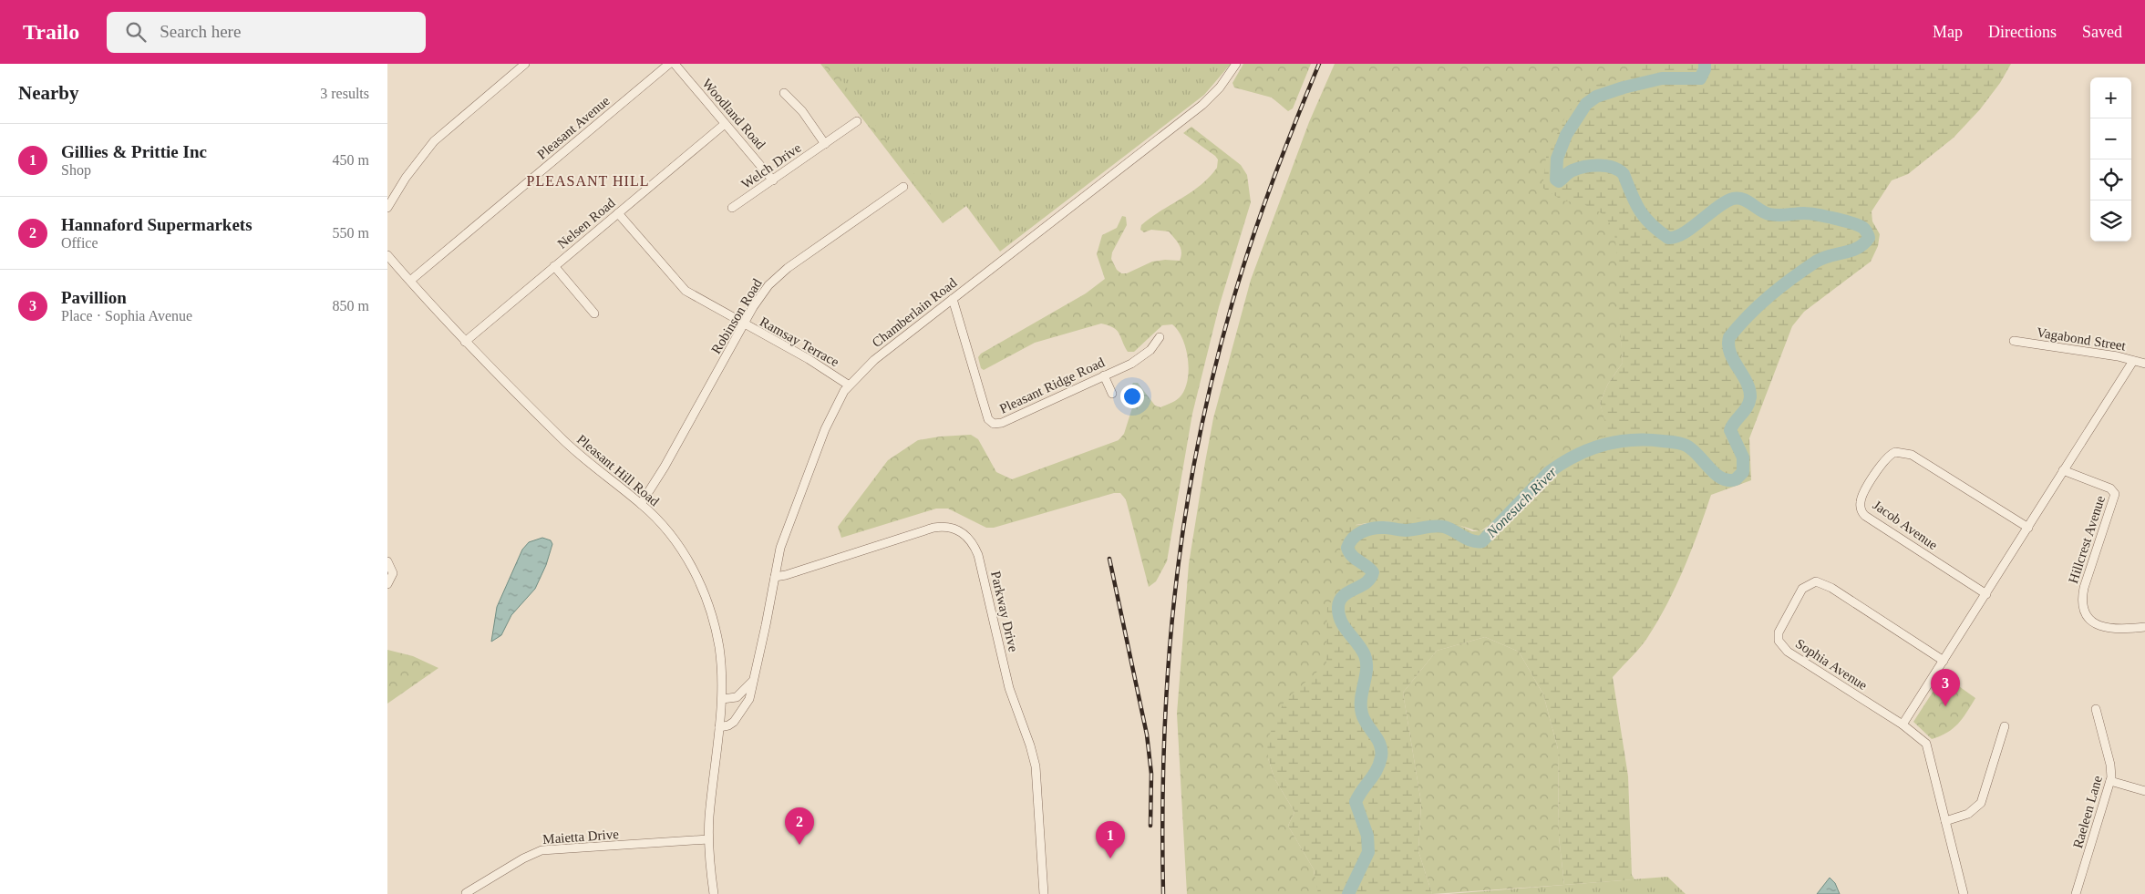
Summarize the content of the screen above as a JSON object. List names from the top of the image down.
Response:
{
  "streets": {
    "street": [
      "Woodland Road",
      "Pleasant Avenue",
      "Welch Drive",
      "Nelsen Road",
      "Chamberlain Road",
      "Robinson Road",
      "Vagabond Street",
      "Ramsay Terrace",
      "Pleasant Ridge Road",
      "Pleasant Hill Road",
      "Jacob Avenue",
      "Hillcrest Avenue",
      "Parkway Drive",
      "Sophia Avenue",
      "Raeleen Lane",
      "Maietta Drive"
    ]
  },
  "crossings": [
    ["Woodland Road", "Welch Drive"],
    ["Woodland Road", "Nelsen Road"],
    ["Pleasant Avenue", "Pleasant Hill Road"],
    ["Nelsen Road", "Ramsay Terrace"],
    ["Nelsen Road", "Pleasant Hill Road"],
    ["Chamberlain Road", "Ramsay Terrace"],
    ["Chamberlain Road", "Pleasant Ridge Road"],
    ["Chamberlain Road", "Pleasant Hill Road"],
    ["Chamberlain Road", "Parkway Drive"],
    ["Robinson Road", "Ramsay Terrace"],
    ["Robinson Road", "Pleasant Hill Road"],
    ["Pleasant Hill Road", "Maietta Drive"]
  ],
  "districts": ["PLEASANT HILL"],
  "water": ["Nonesuch River"],
  "page": {
    "header": "Trailo",
    "search": "Search here",
    "nav": ["Map", "Directions", "Saved"],
    "heading": ["Nearby", "3 results"],
    "map_buttons": ["+", "−"],
    "list": [
      {
        "mark": "1",
        "name": "Gillies & Prittie Inc",
        "note": "Shop",
        "value": "450 m"
      },
      {
        "mark": "2",
        "name": "Hannaford Supermarkets",
        "note": "Office",
        "value": "550 m"
      },
      {
        "mark": "3",
        "name": "Pavillion",
        "note": "Place · Sophia Avenue",
        "value": "850 m"
      }
    ],
    "pins": ["3", "2", "1"]
  }
}
